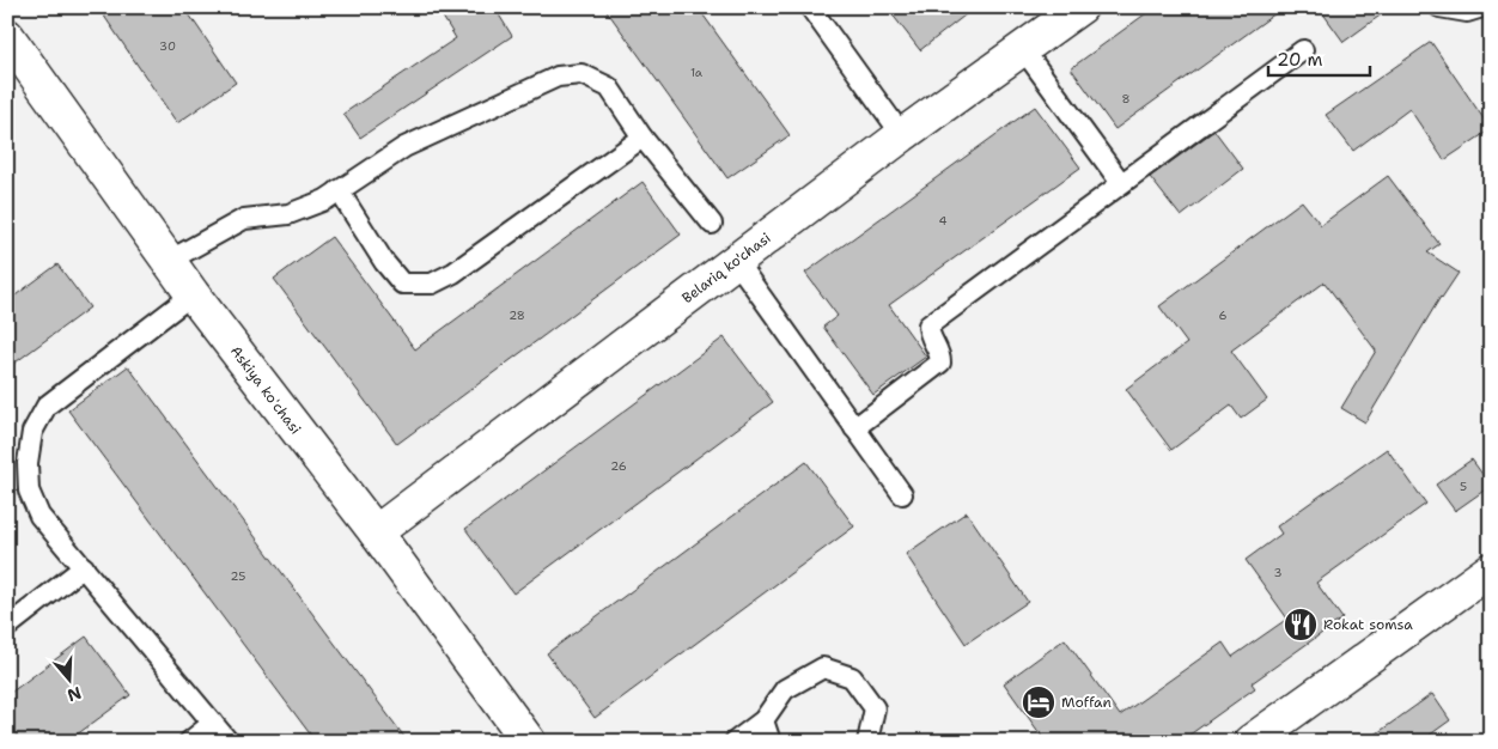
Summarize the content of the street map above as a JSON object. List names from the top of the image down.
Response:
{
  "streets": {
    "street": ["Belariq ko'chasi", "Askiya koʻchasi"]
  },
  "crossings": [
    ["Belariq ko'chasi", "Askiya koʻchasi"]
  ],
  "places": {
    "restaurant": ["Rokat somsa"],
    "hotel": ["Moffan"]
  },
  "house_numbers": [
    "30",
    "1a",
    "8",
    "4",
    "28",
    "6",
    "26",
    "5",
    "3",
    "25"
  ],
  "scale_bar": "20 m",
  "north": "bottom"
}
